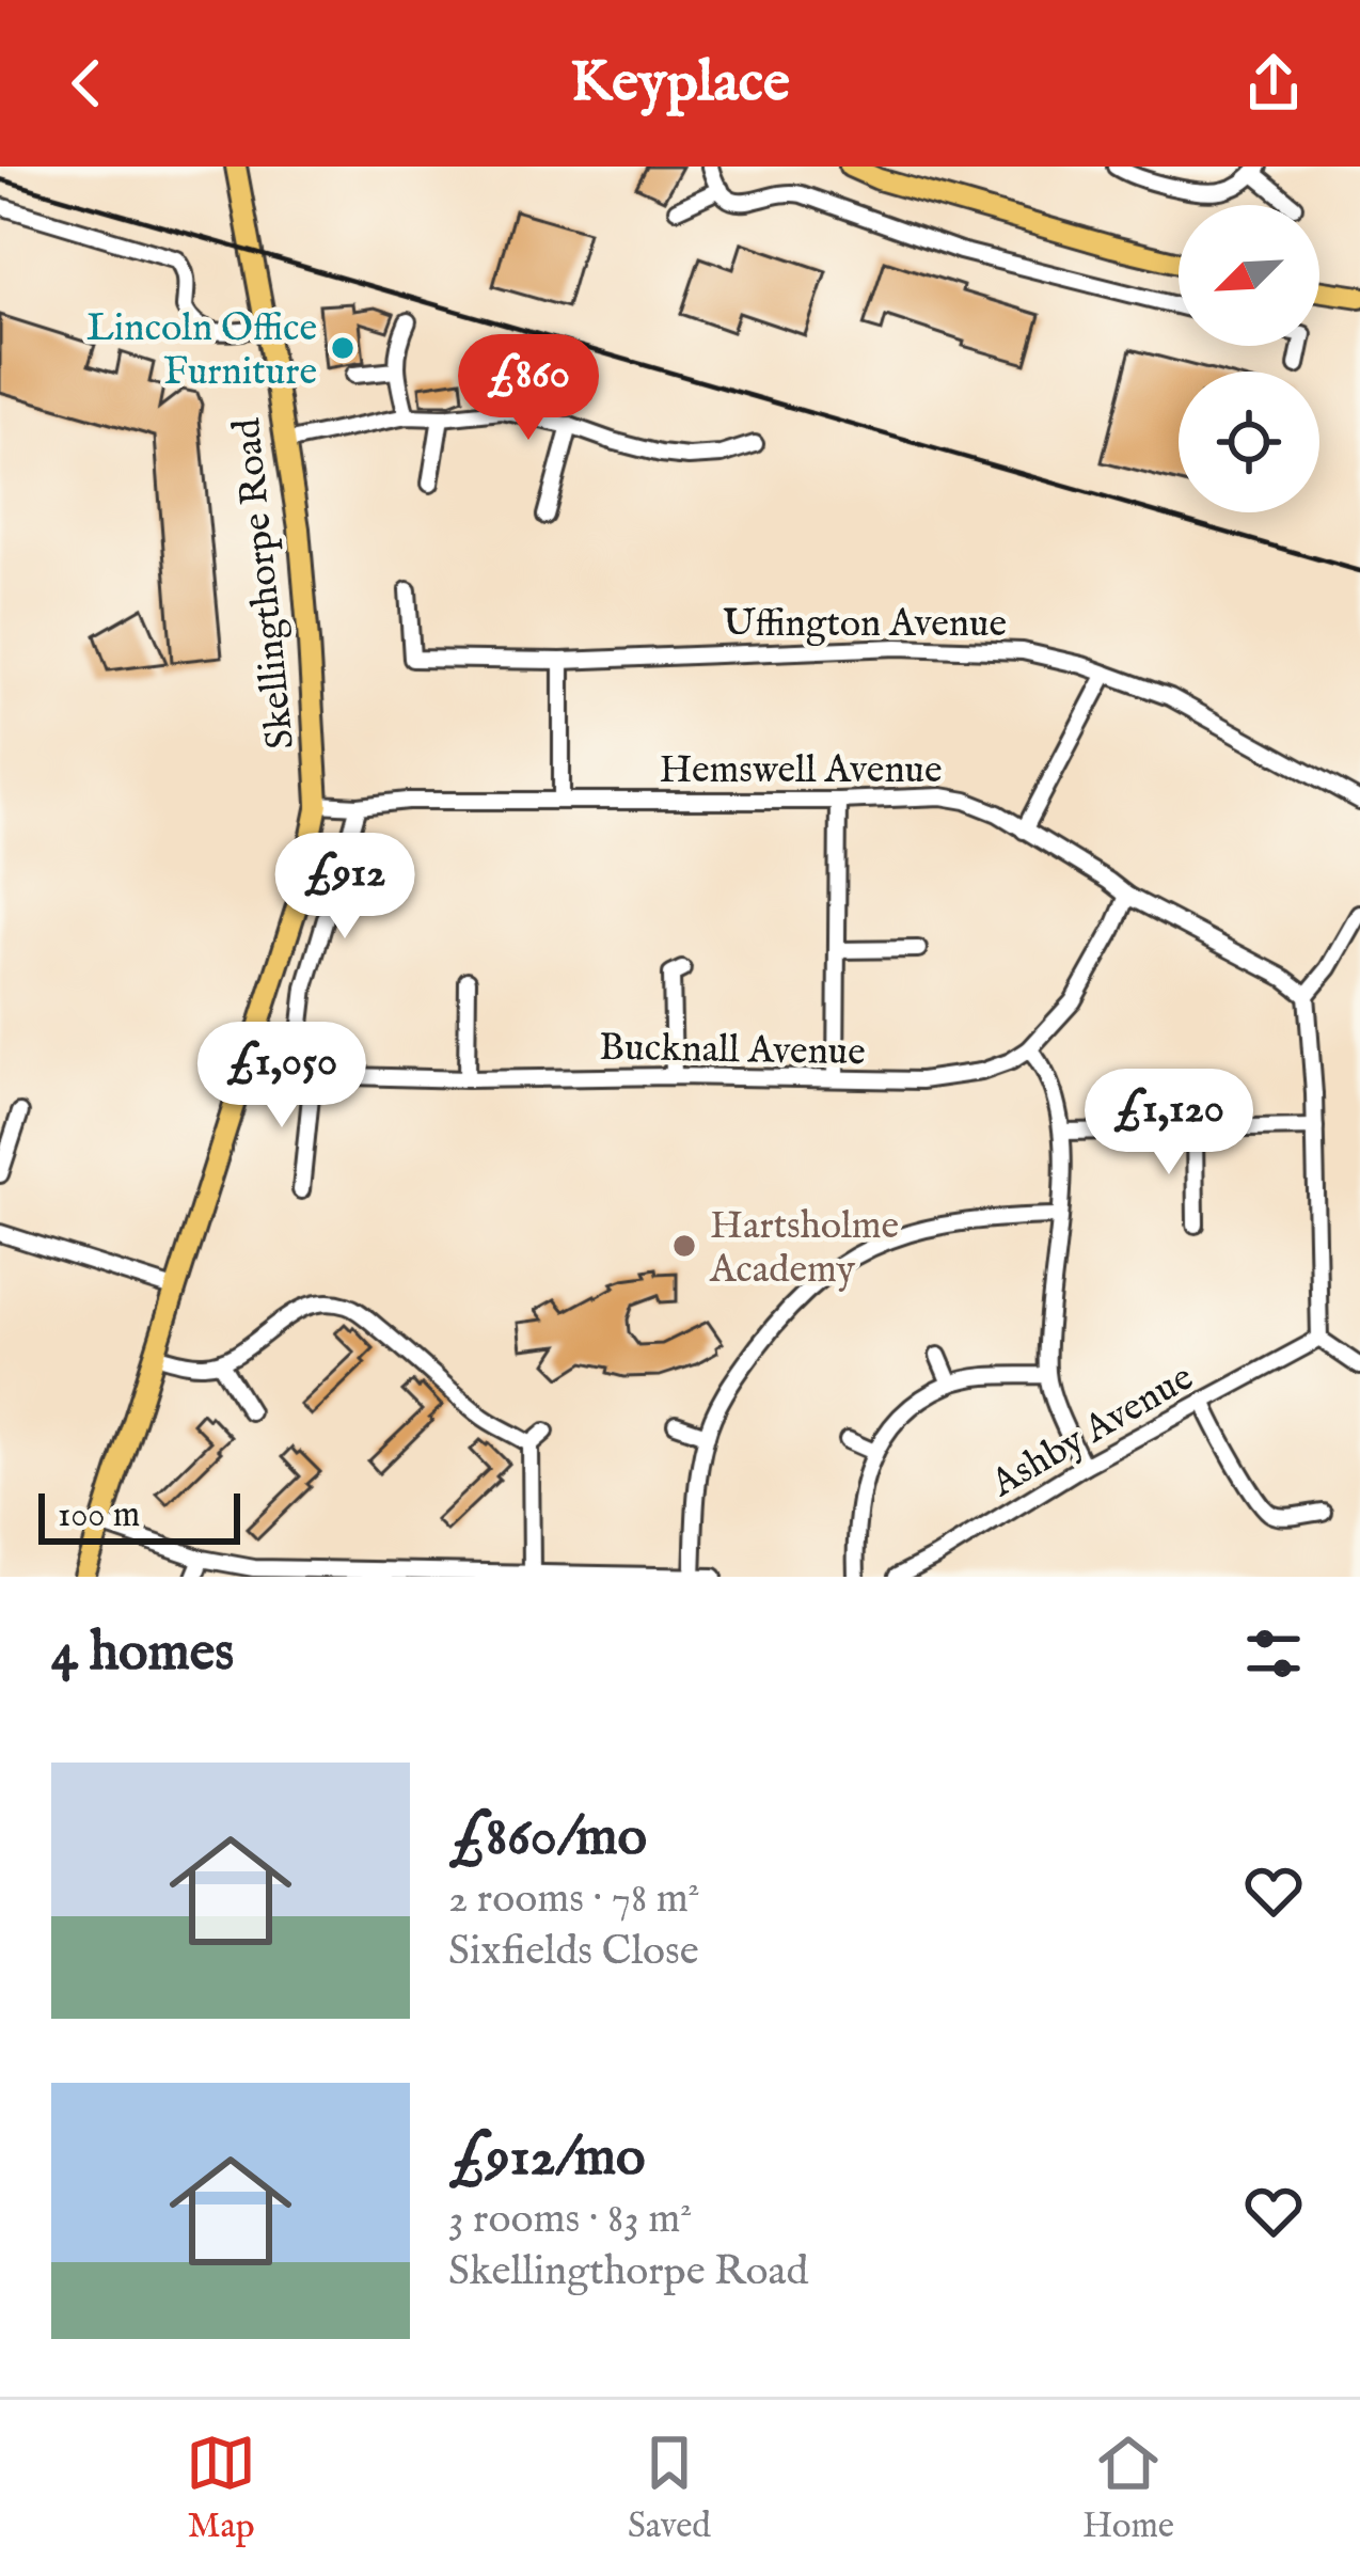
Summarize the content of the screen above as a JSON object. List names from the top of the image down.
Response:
{
  "streets": {
    "main road": ["Skellingthorpe Road"],
    "street": [
      "Uffington Avenue",
      "Hemswell Avenue",
      "Bucknall Avenue",
      "Ashby Avenue"
    ]
  },
  "crossings": [
    ["Skellingthorpe Road", "Hemswell Avenue"],
    ["Skellingthorpe Road", "Bucknall Avenue"],
    ["Hemswell Avenue", "Bucknall Avenue"]
  ],
  "places": ["Lincoln Office Furniture", "Hartsholme Academy"],
  "scale_bar": "100 m",
  "north": "bottom left",
  "page": {
    "header": "Keyplace",
    "price": [
      "£860",
      "£912",
      "£1,050",
      "£1,120"
    ],
    "scale": "100 m",
    "heading": "4 homes",
    "list": [
      {
        "name": "£860/mo",
        "note": "2 rooms · 78 m² · Sixfields Close"
      },
      {
        "name": "£912/mo",
        "note": "3 rooms · 83 m² · Skellingthorpe Road"
      }
    ],
    "tabs": ["Map", "Saved", "Home"]
  }
}
